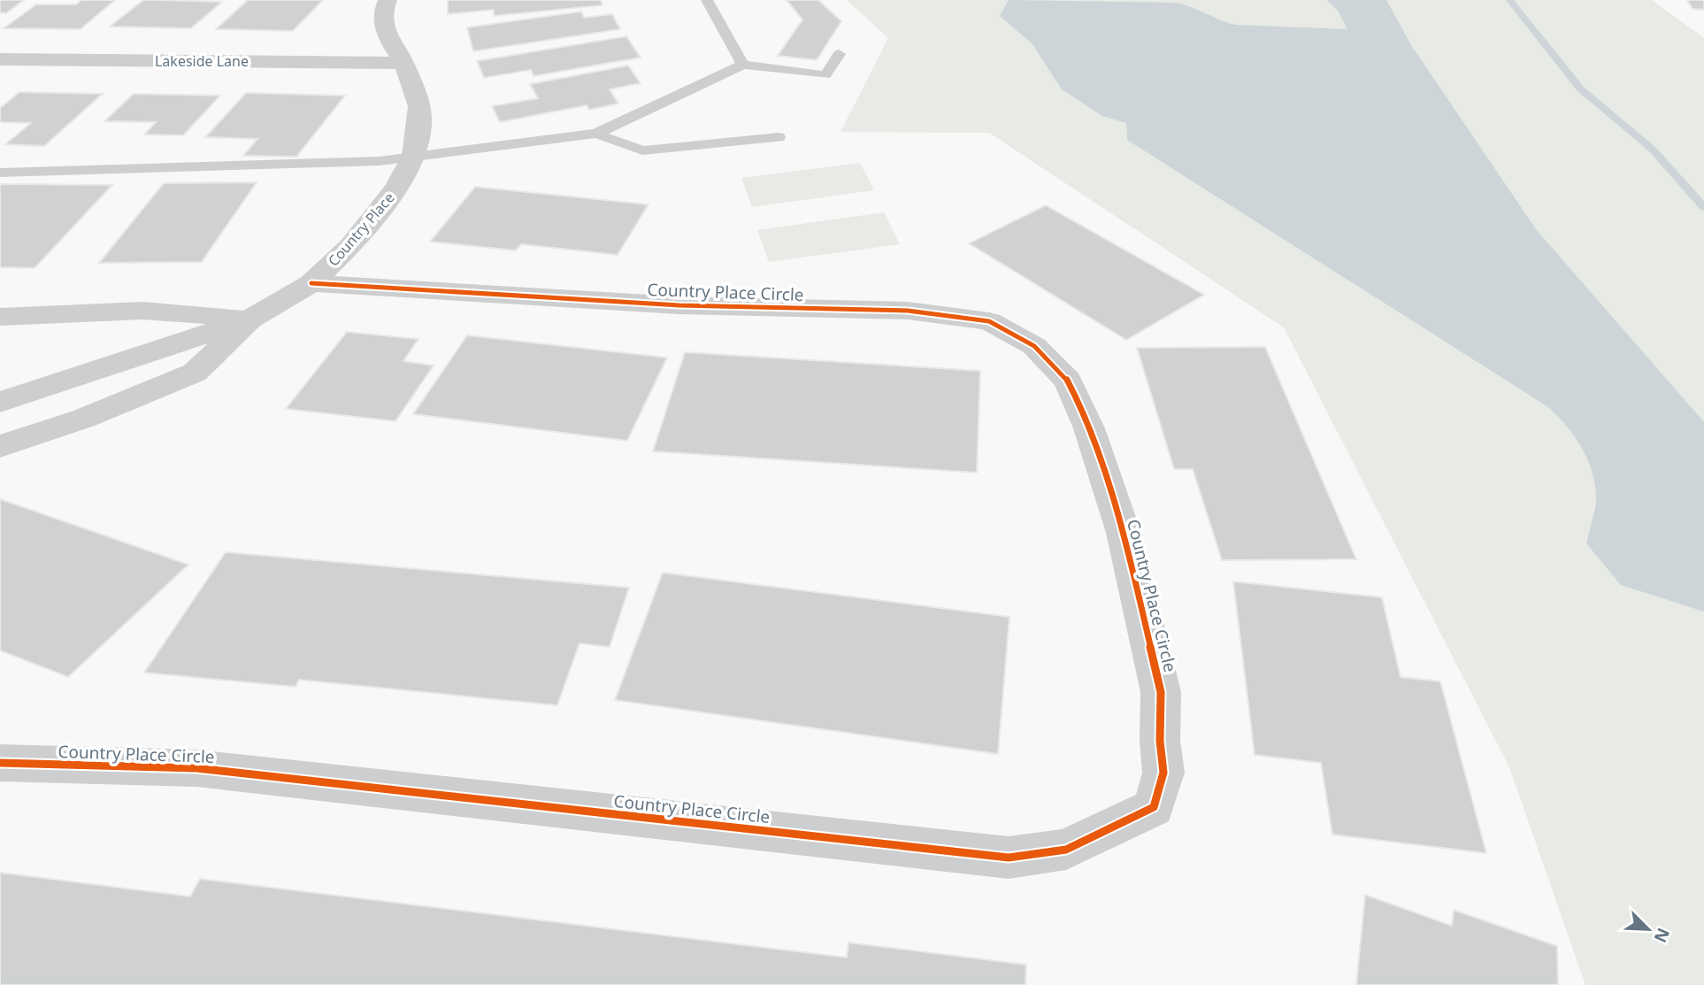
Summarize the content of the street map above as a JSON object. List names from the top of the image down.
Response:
{
  "streets": {
    "street": ["Lakeside Lane", "Country Place", "Country Place Circle"]
  },
  "crossings": [
    ["Lakeside Lane", "Country Place"],
    ["Country Place", "Country Place Circle"]
  ],
  "north": "bottom right"
}
